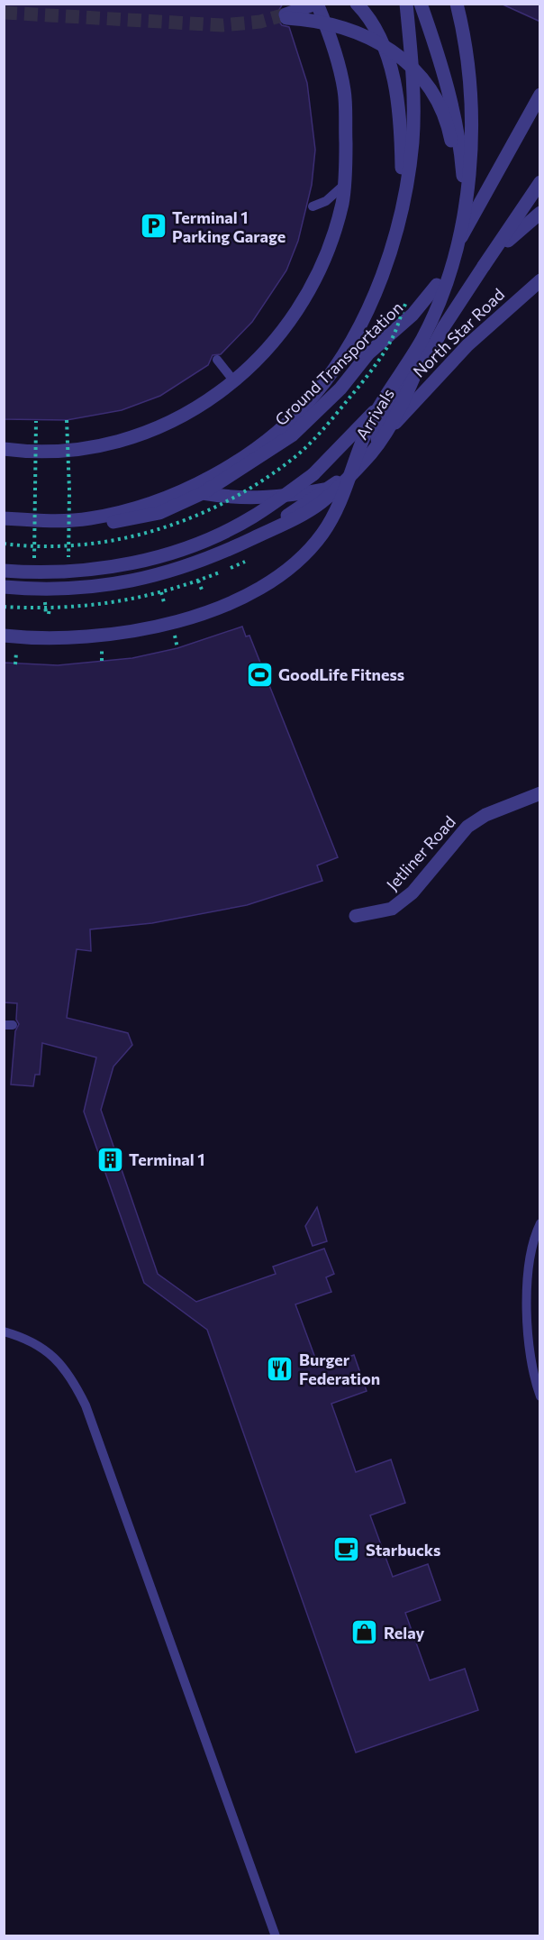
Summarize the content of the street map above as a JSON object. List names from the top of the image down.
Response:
{
  "streets": {
    "street": [
      "North Star Road",
      "Ground Transportation",
      "Arrivals",
      "Jetliner Road"
    ]
  },
  "crossings": [
    ["North Star Road", "Arrivals"]
  ],
  "places": {
    "parking": ["Terminal 1 Parking Garage"],
    "sports": ["GoodLife Fitness"],
    "building": ["Terminal 1"],
    "restaurant": ["Burger Federation"],
    "cafe": ["Starbucks"],
    "shop": ["Relay"]
  }
}
